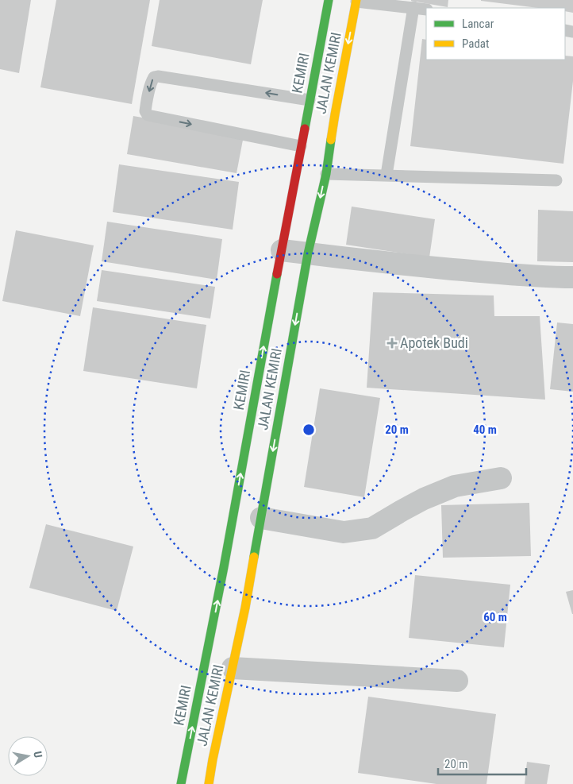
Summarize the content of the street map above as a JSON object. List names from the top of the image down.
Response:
{
  "streets": {
    "highway": ["KEMIRI", "JALAN KEMIRI"]
  },
  "one_way": ["KEMIRI", "JALAN KEMIRI"],
  "places": {
    "health": ["Apotek Budi"]
  },
  "legend": ["Lancar", "Padat"],
  "scale_bar": "20 m",
  "north": "right",
  "rings": ["20 m", "40 m", "60 m"]
}
